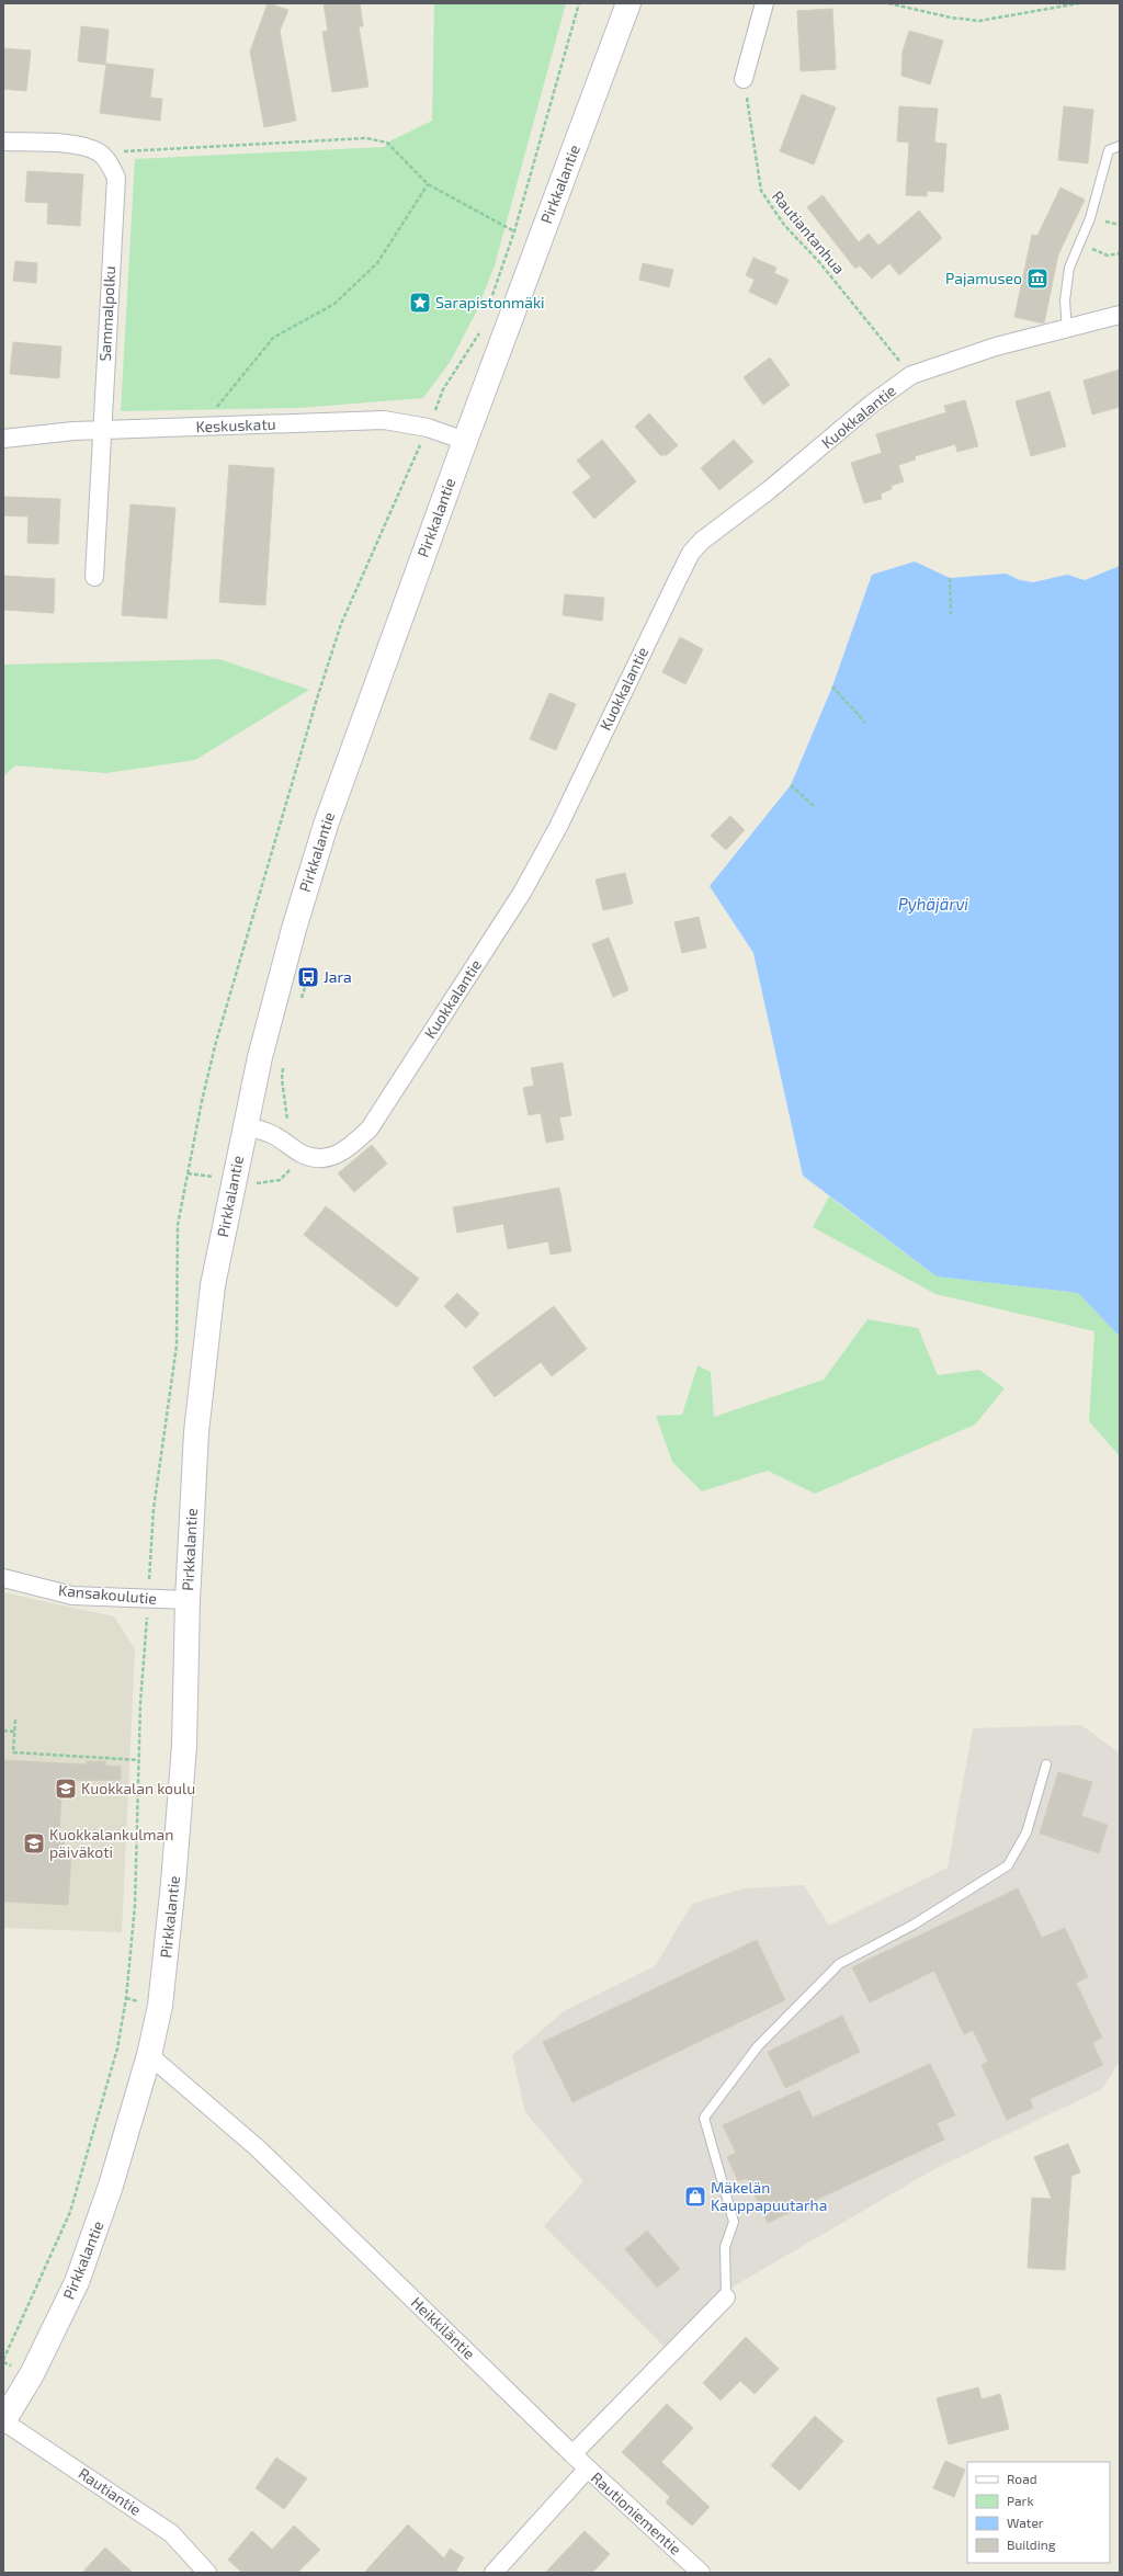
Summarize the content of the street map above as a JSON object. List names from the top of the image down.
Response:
{
  "streets": {
    "street": [
      "Pirkkalantie",
      "Sammalpolku",
      "Kuokkalantie",
      "Keskuskatu",
      "Kansakoulutie",
      "Heikkiläntie",
      "Rautiantie",
      "Rautioniementie"
    ],
    "path": ["Rautiantanhua"]
  },
  "crossings": [
    ["Pirkkalantie", "Kuokkalantie"],
    ["Pirkkalantie", "Keskuskatu"],
    ["Pirkkalantie", "Kansakoulutie"],
    ["Pirkkalantie", "Heikkiläntie"],
    ["Pirkkalantie", "Rautiantie"],
    ["Rautiantanhua", "Kuokkalantie"],
    ["Sammalpolku", "Keskuskatu"],
    ["Heikkiläntie", "Rautioniementie"]
  ],
  "water": ["Pyhäjärvi"],
  "places": {
    "museum": ["Pajamuseo"],
    "place": ["Sarapistonmäki"],
    "bus stop": ["Jara"],
    "school or university": ["Kuokkalan koulu", "Kuokkalankulman päiväkoti"],
    "shop": ["Mäkelän Kauppapuutarha"]
  },
  "legend": [
    "Road",
    "Park",
    "Water",
    "Building"
  ]
}
